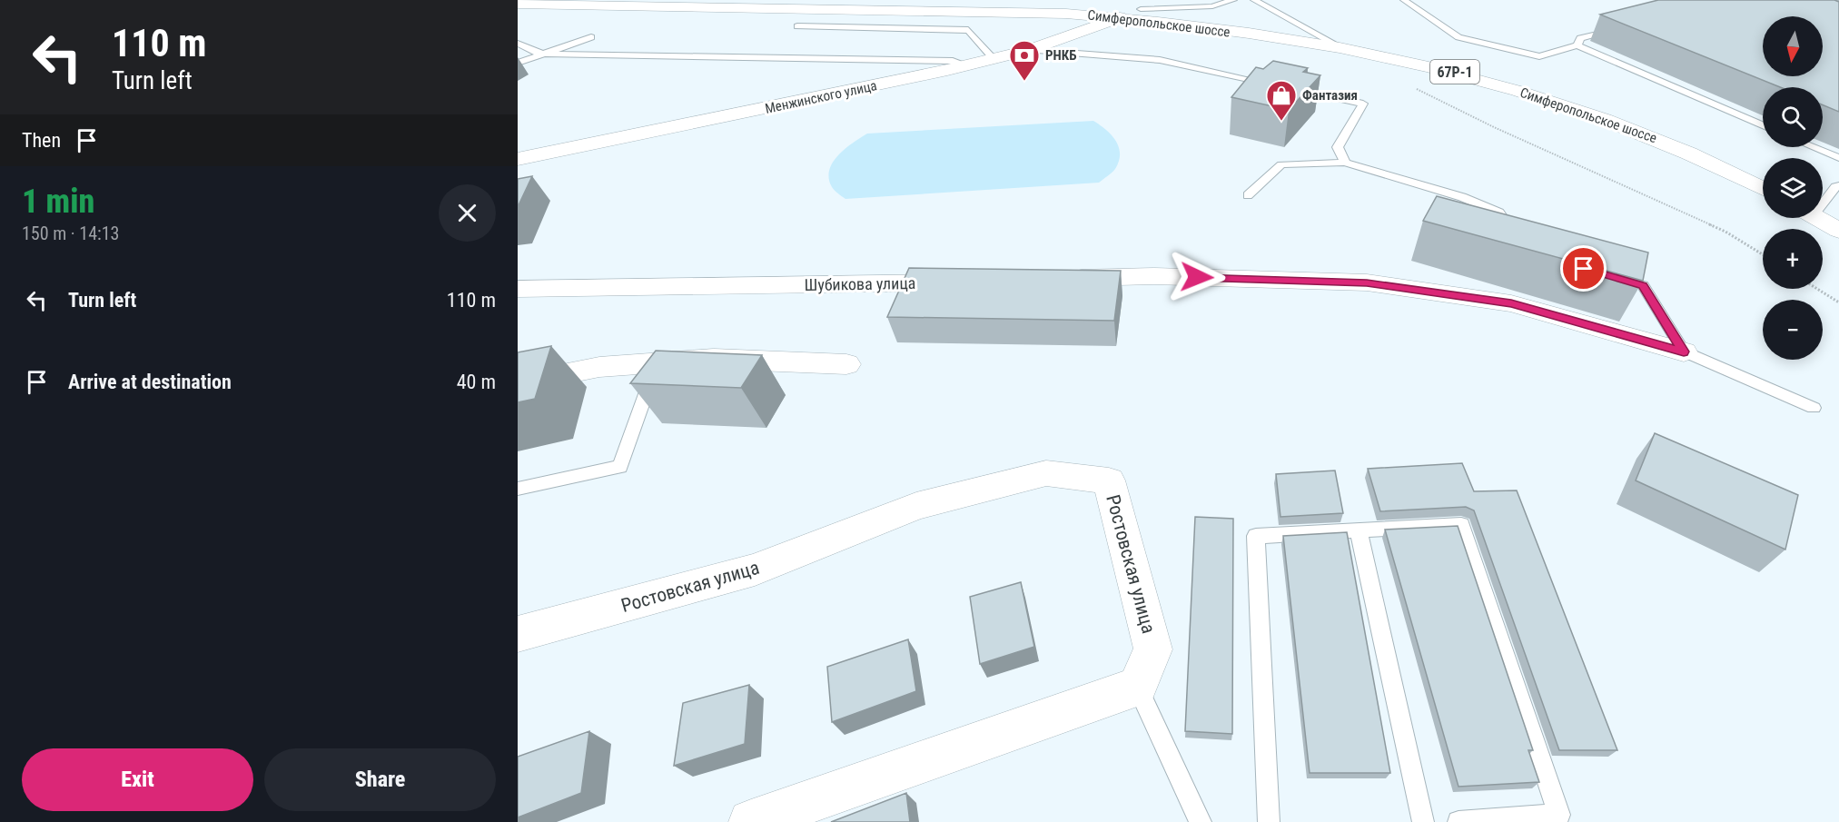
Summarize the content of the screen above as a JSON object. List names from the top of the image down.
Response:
{
  "streets": {
    "street": [
      "Симферопольское шоссе",
      "67Р-1",
      "Менжинского улица",
      "Шубикова улица",
      "Ростовская улица"
    ]
  },
  "crossings": [
    ["Симферопольское шоссе", "Менжинского улица"]
  ],
  "places": {
    "bank": ["РНКБ"],
    "shop": ["Фантазия"]
  },
  "north": "bottom",
  "page": {
    "turn": ["110 m", "Turn left"],
    "map_buttons": ["+", "−"],
    "then": "Then",
    "heading": ["1 min", "150 m · 14:13"],
    "list": [
      {
        "name": "Turn left",
        "value": "110 m"
      },
      {
        "name": "Arrive at destination",
        "value": "40 m"
      }
    ],
    "buttons": ["Exit", "Share"]
  }
}
